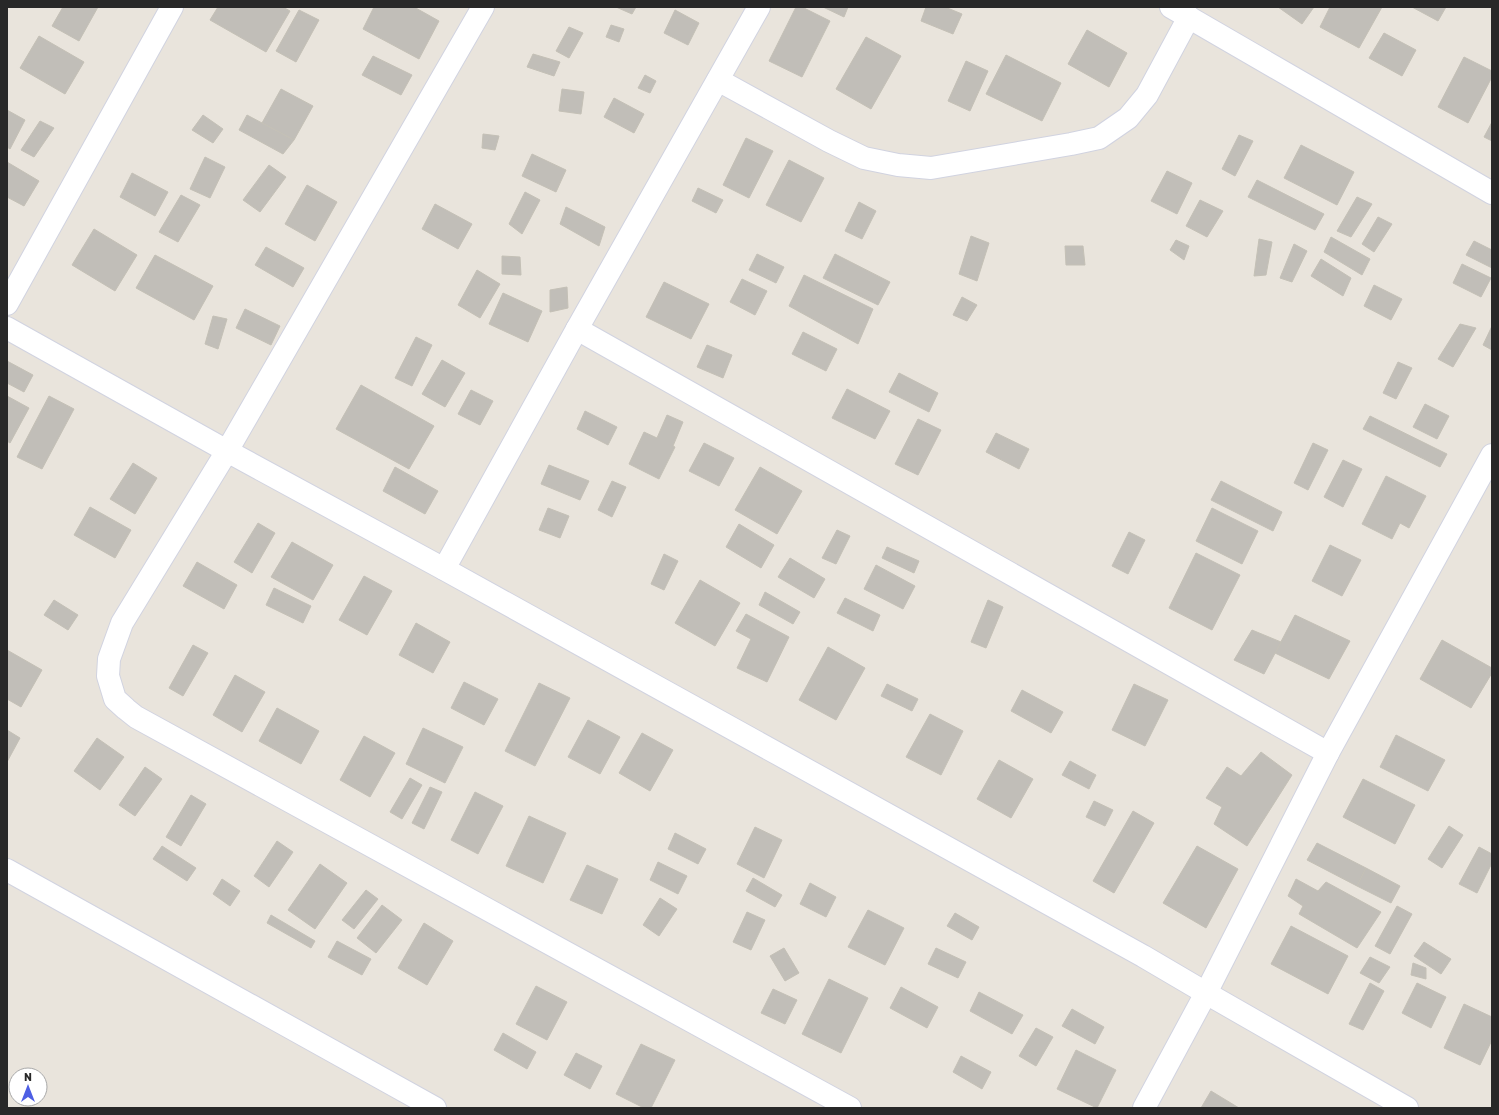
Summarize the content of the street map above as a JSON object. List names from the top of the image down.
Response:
{
  "north": "top"
}
